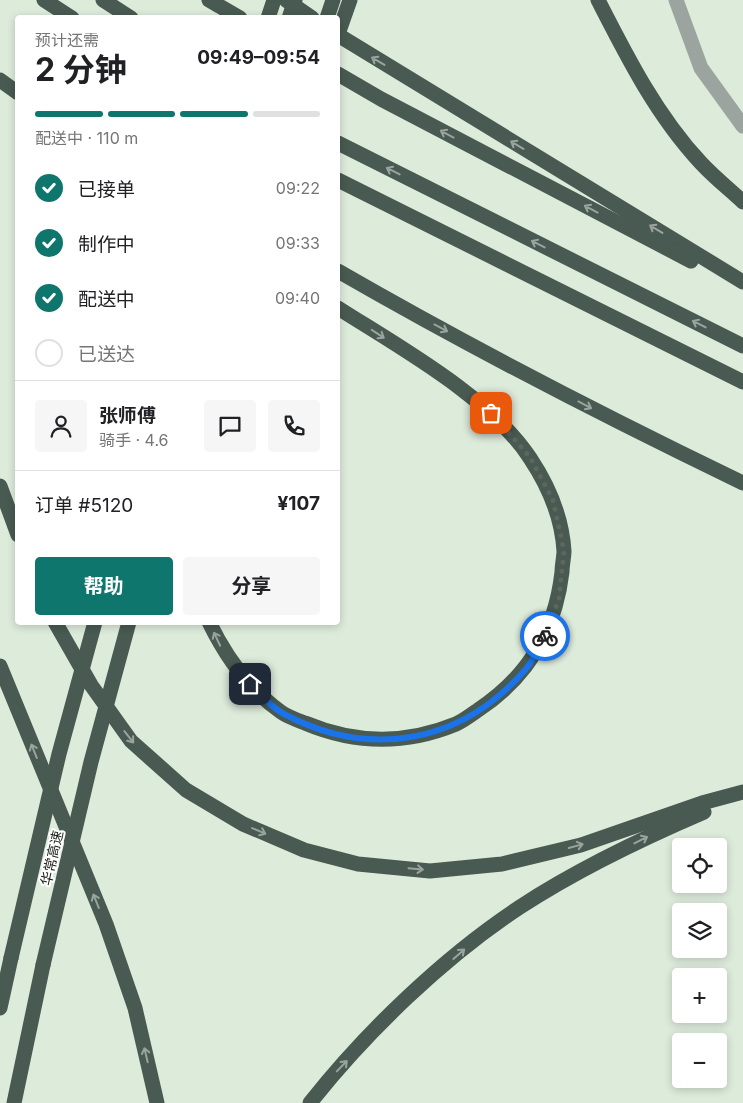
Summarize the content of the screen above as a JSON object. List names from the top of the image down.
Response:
{
  "streets": {
    "highway": ["华常高速"]
  },
  "page": {
    "heading": ["2 分钟", "预计还需", "09:49–09:54"],
    "panel": [
      "张师傅",
      "骑手 · 4.6",
      "订单 #5120",
      "¥107"
    ],
    "bar": "配送中 · 110 m",
    "list": [
      ["已接单", "09:22"],
      ["制作中", "09:33"],
      ["配送中", "09:40"],
      "已送达"
    ],
    "buttons": ["帮助", "分享"],
    "map_buttons": ["+", "−"]
  }
}
